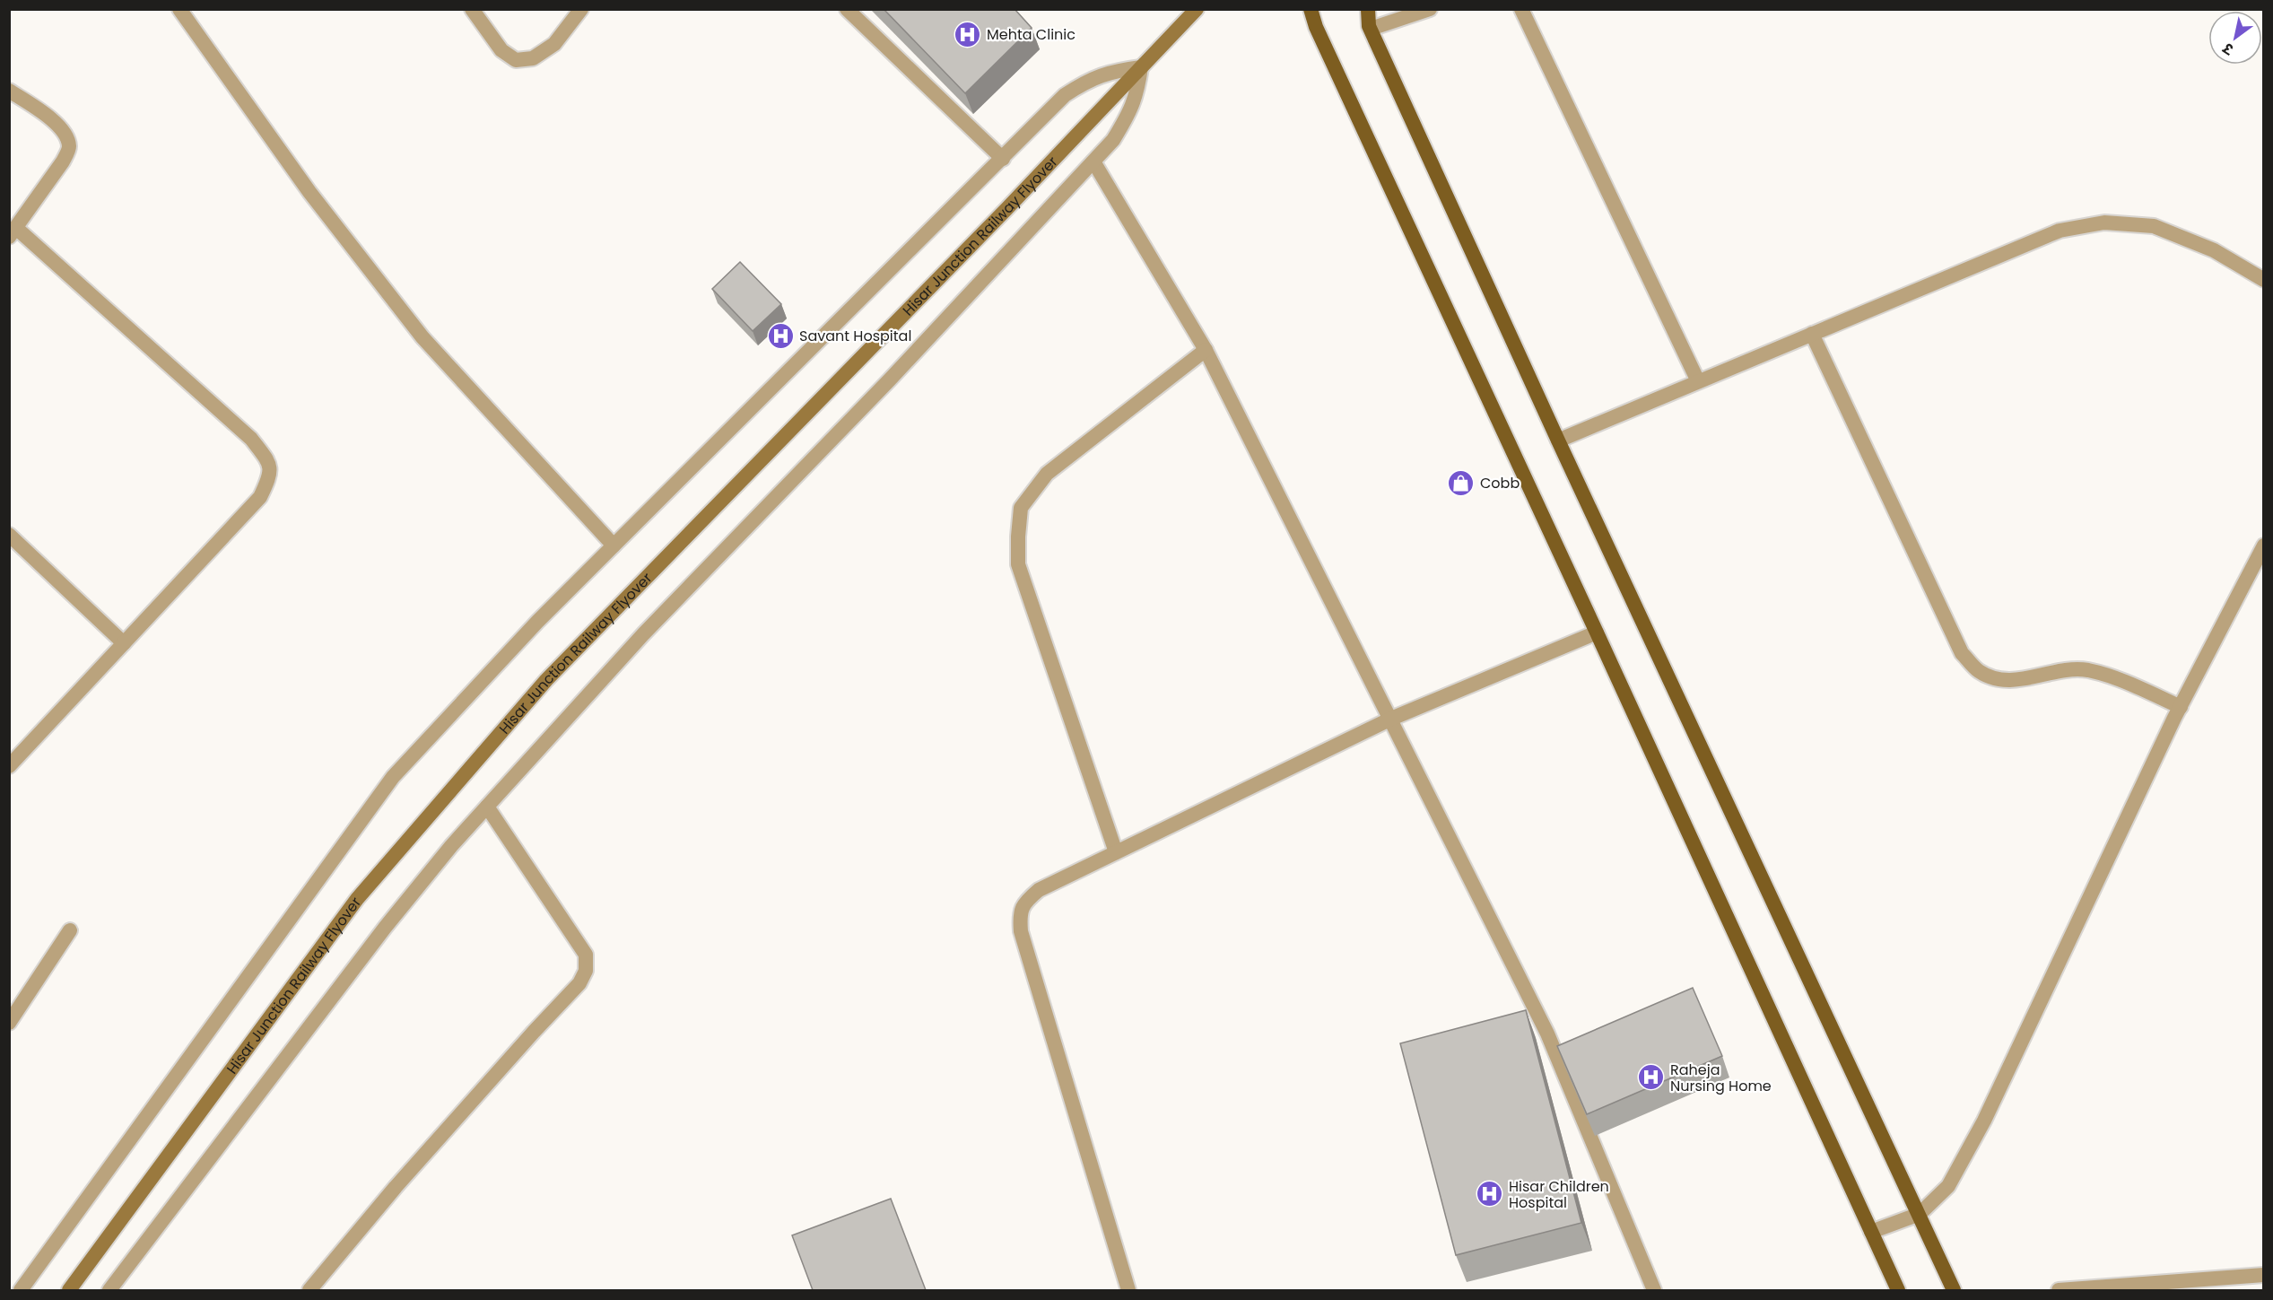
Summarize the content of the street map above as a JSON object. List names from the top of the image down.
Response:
{
  "streets": {
    "main road": ["Hisar Junction Railway Flyover"]
  },
  "places": {
    "hospital": [
      "Mehta Clinic",
      "Savant Hospital",
      "Raheja Nursing Home",
      "Hisar Children Hospital"
    ],
    "shop": ["Cobb"]
  },
  "north": "bottom left"
}
